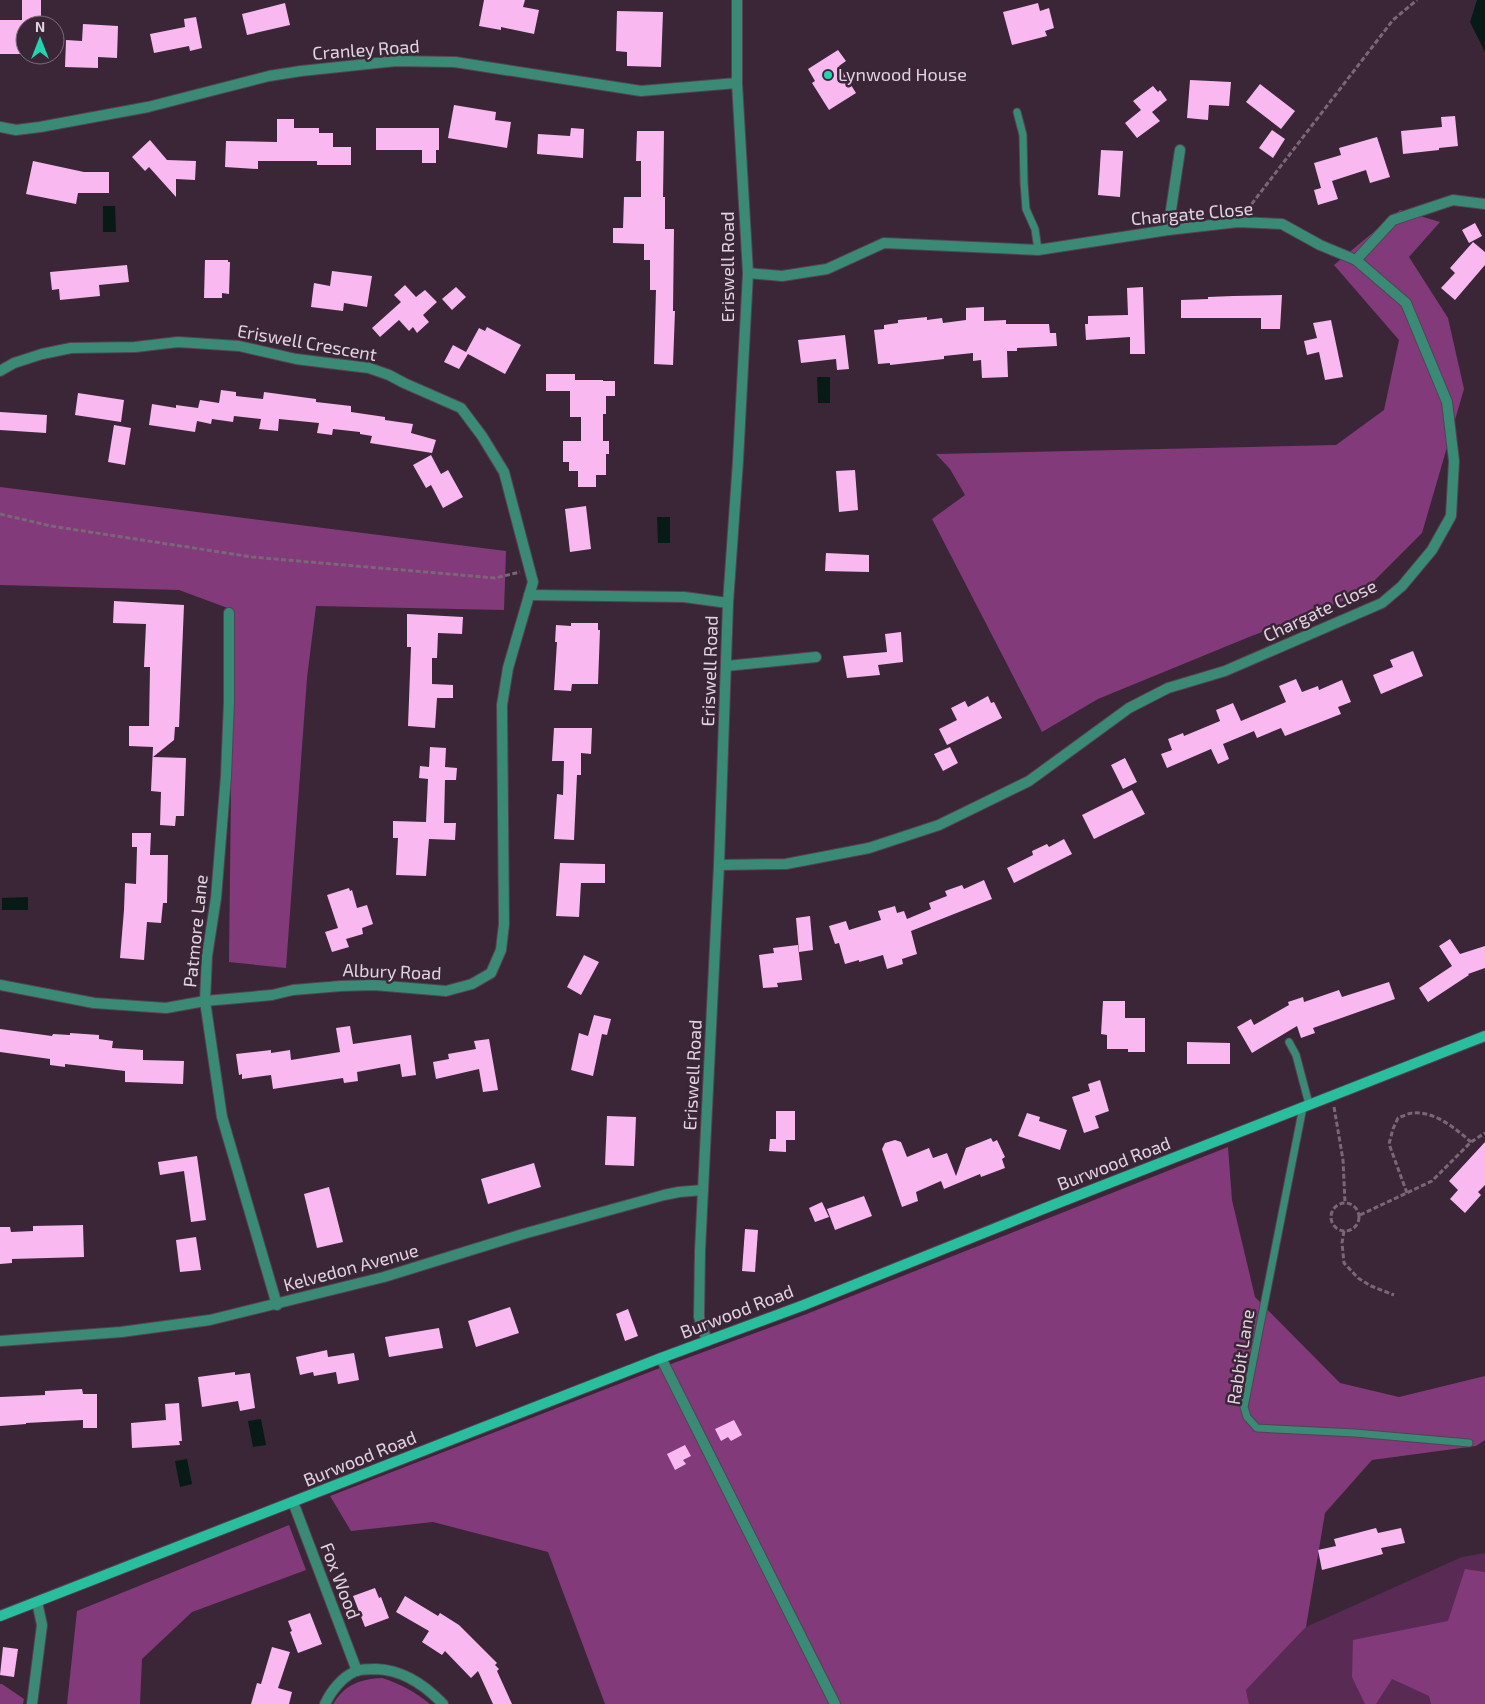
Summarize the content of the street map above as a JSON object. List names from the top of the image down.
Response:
{
  "streets": {
    "street": [
      "Cranley Road",
      "Chargate Close",
      "Eriswell Road",
      "Eriswell Crescent",
      "Patmore Lane",
      "Albury Road",
      "Burwood Road",
      "Kelvedon Avenue",
      "Fox Wood"
    ],
    "lane": ["Rabbit Lane"]
  },
  "crossings": [
    ["Cranley Road", "Eriswell Road"],
    ["Chargate Close", "Eriswell Road"],
    ["Eriswell Road", "Burwood Road"],
    ["Eriswell Road", "Kelvedon Avenue"],
    ["Eriswell Crescent", "Albury Road"],
    ["Patmore Lane", "Albury Road"],
    ["Patmore Lane", "Kelvedon Avenue"],
    ["Burwood Road", "Rabbit Lane"],
    ["Burwood Road", "Fox Wood"]
  ],
  "places": ["Lynwood House"],
  "north": "top"
}
